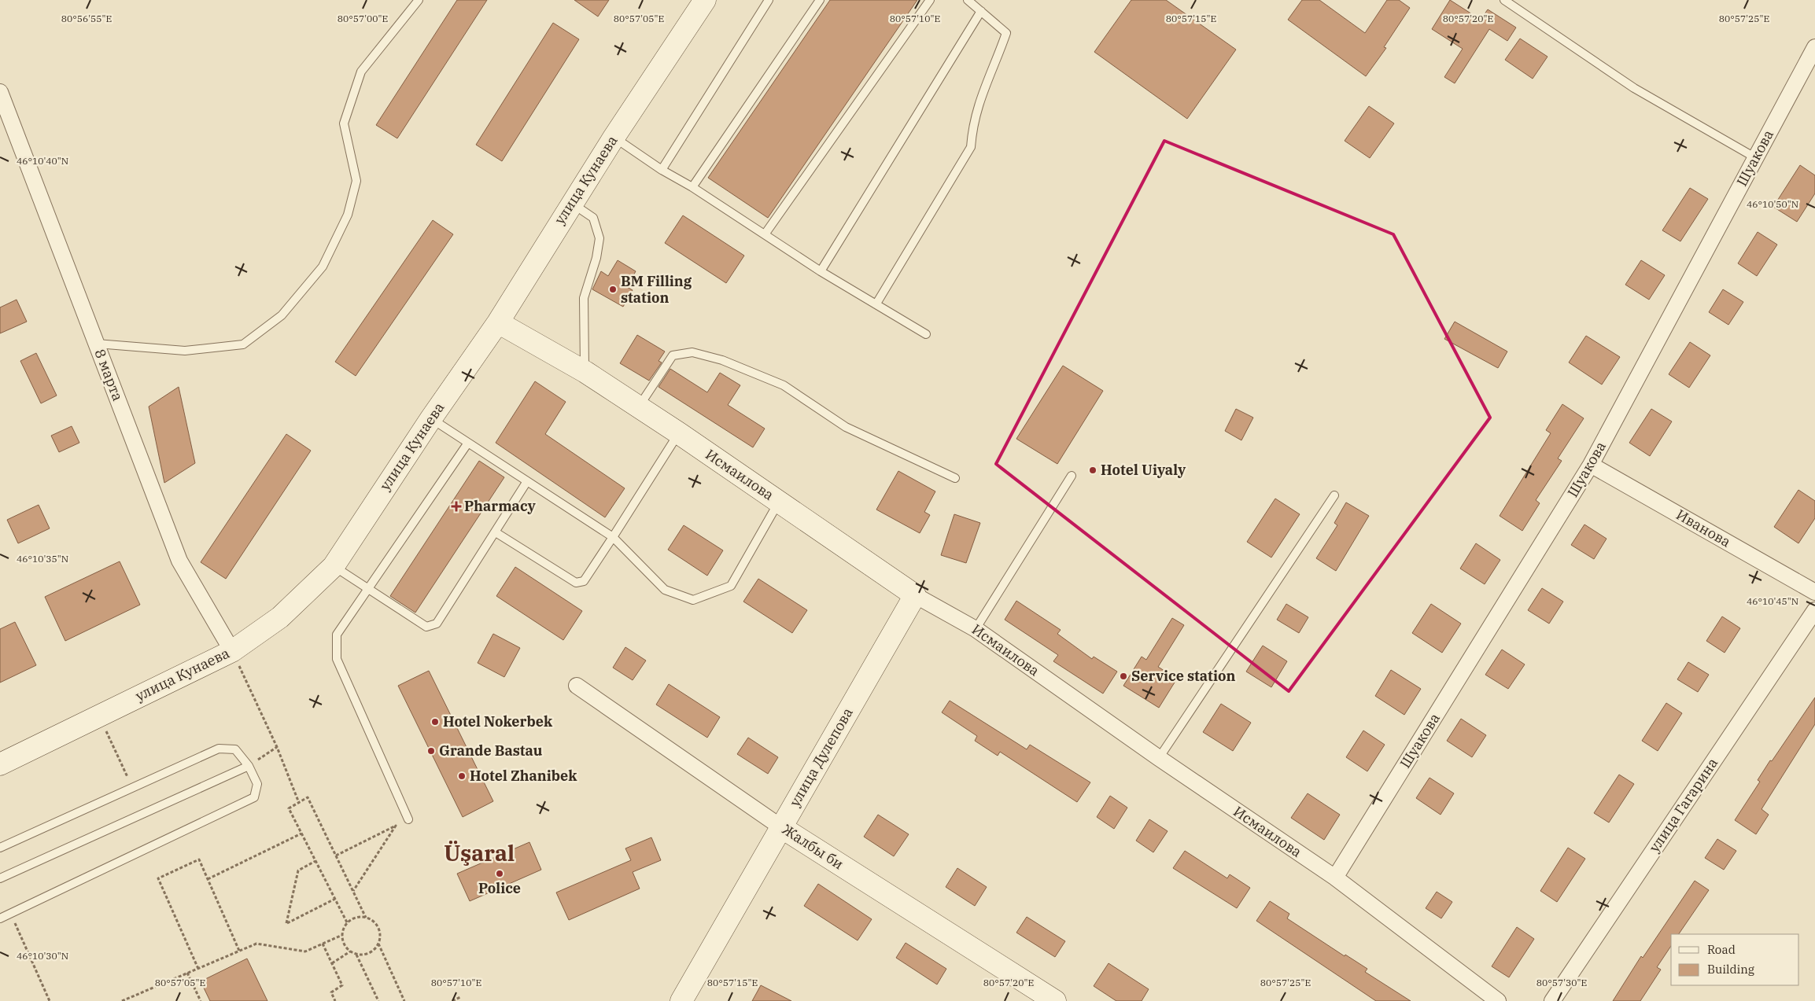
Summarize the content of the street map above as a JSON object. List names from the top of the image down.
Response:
{
  "streets": {
    "street": [
      "Шуакова",
      "улица Кунаева",
      "8 марта",
      "Исмаилова",
      "Иванова",
      "улица Дулепова",
      "улица Гагарина",
      "Жалбы би"
    ]
  },
  "crossings": [
    ["Шуакова", "Исмаилова"],
    ["Шуакова", "Иванова"],
    ["улица Кунаева", "8 марта"],
    ["улица Кунаева", "Исмаилова"],
    ["Исмаилова", "улица Дулепова"],
    ["улица Дулепова", "Жалбы би"]
  ],
  "districts": ["Üşaral"],
  "places": {
    "other": [
      "BM Filling station",
      "Hotel Uiyaly",
      "Service station",
      "Hotel Nokerbek",
      "Grande Bastau",
      "Hotel Zhanibek",
      "Police"
    ],
    "health": ["Pharmacy"]
  },
  "legend": ["Road", "Building"],
  "coordinates": [
    "80°56'55\"E",
    "80°57'00\"E",
    "80°57'05\"E",
    "80°57'10\"E",
    "80°57'15\"E",
    "80°57'20\"E",
    "80°57'25\"E",
    "46°10'40\"N",
    "46°10'50\"N",
    "46°10'35\"N",
    "46°10'45\"N",
    "46°10'30\"N",
    "80°57'30\"E"
  ]
}
